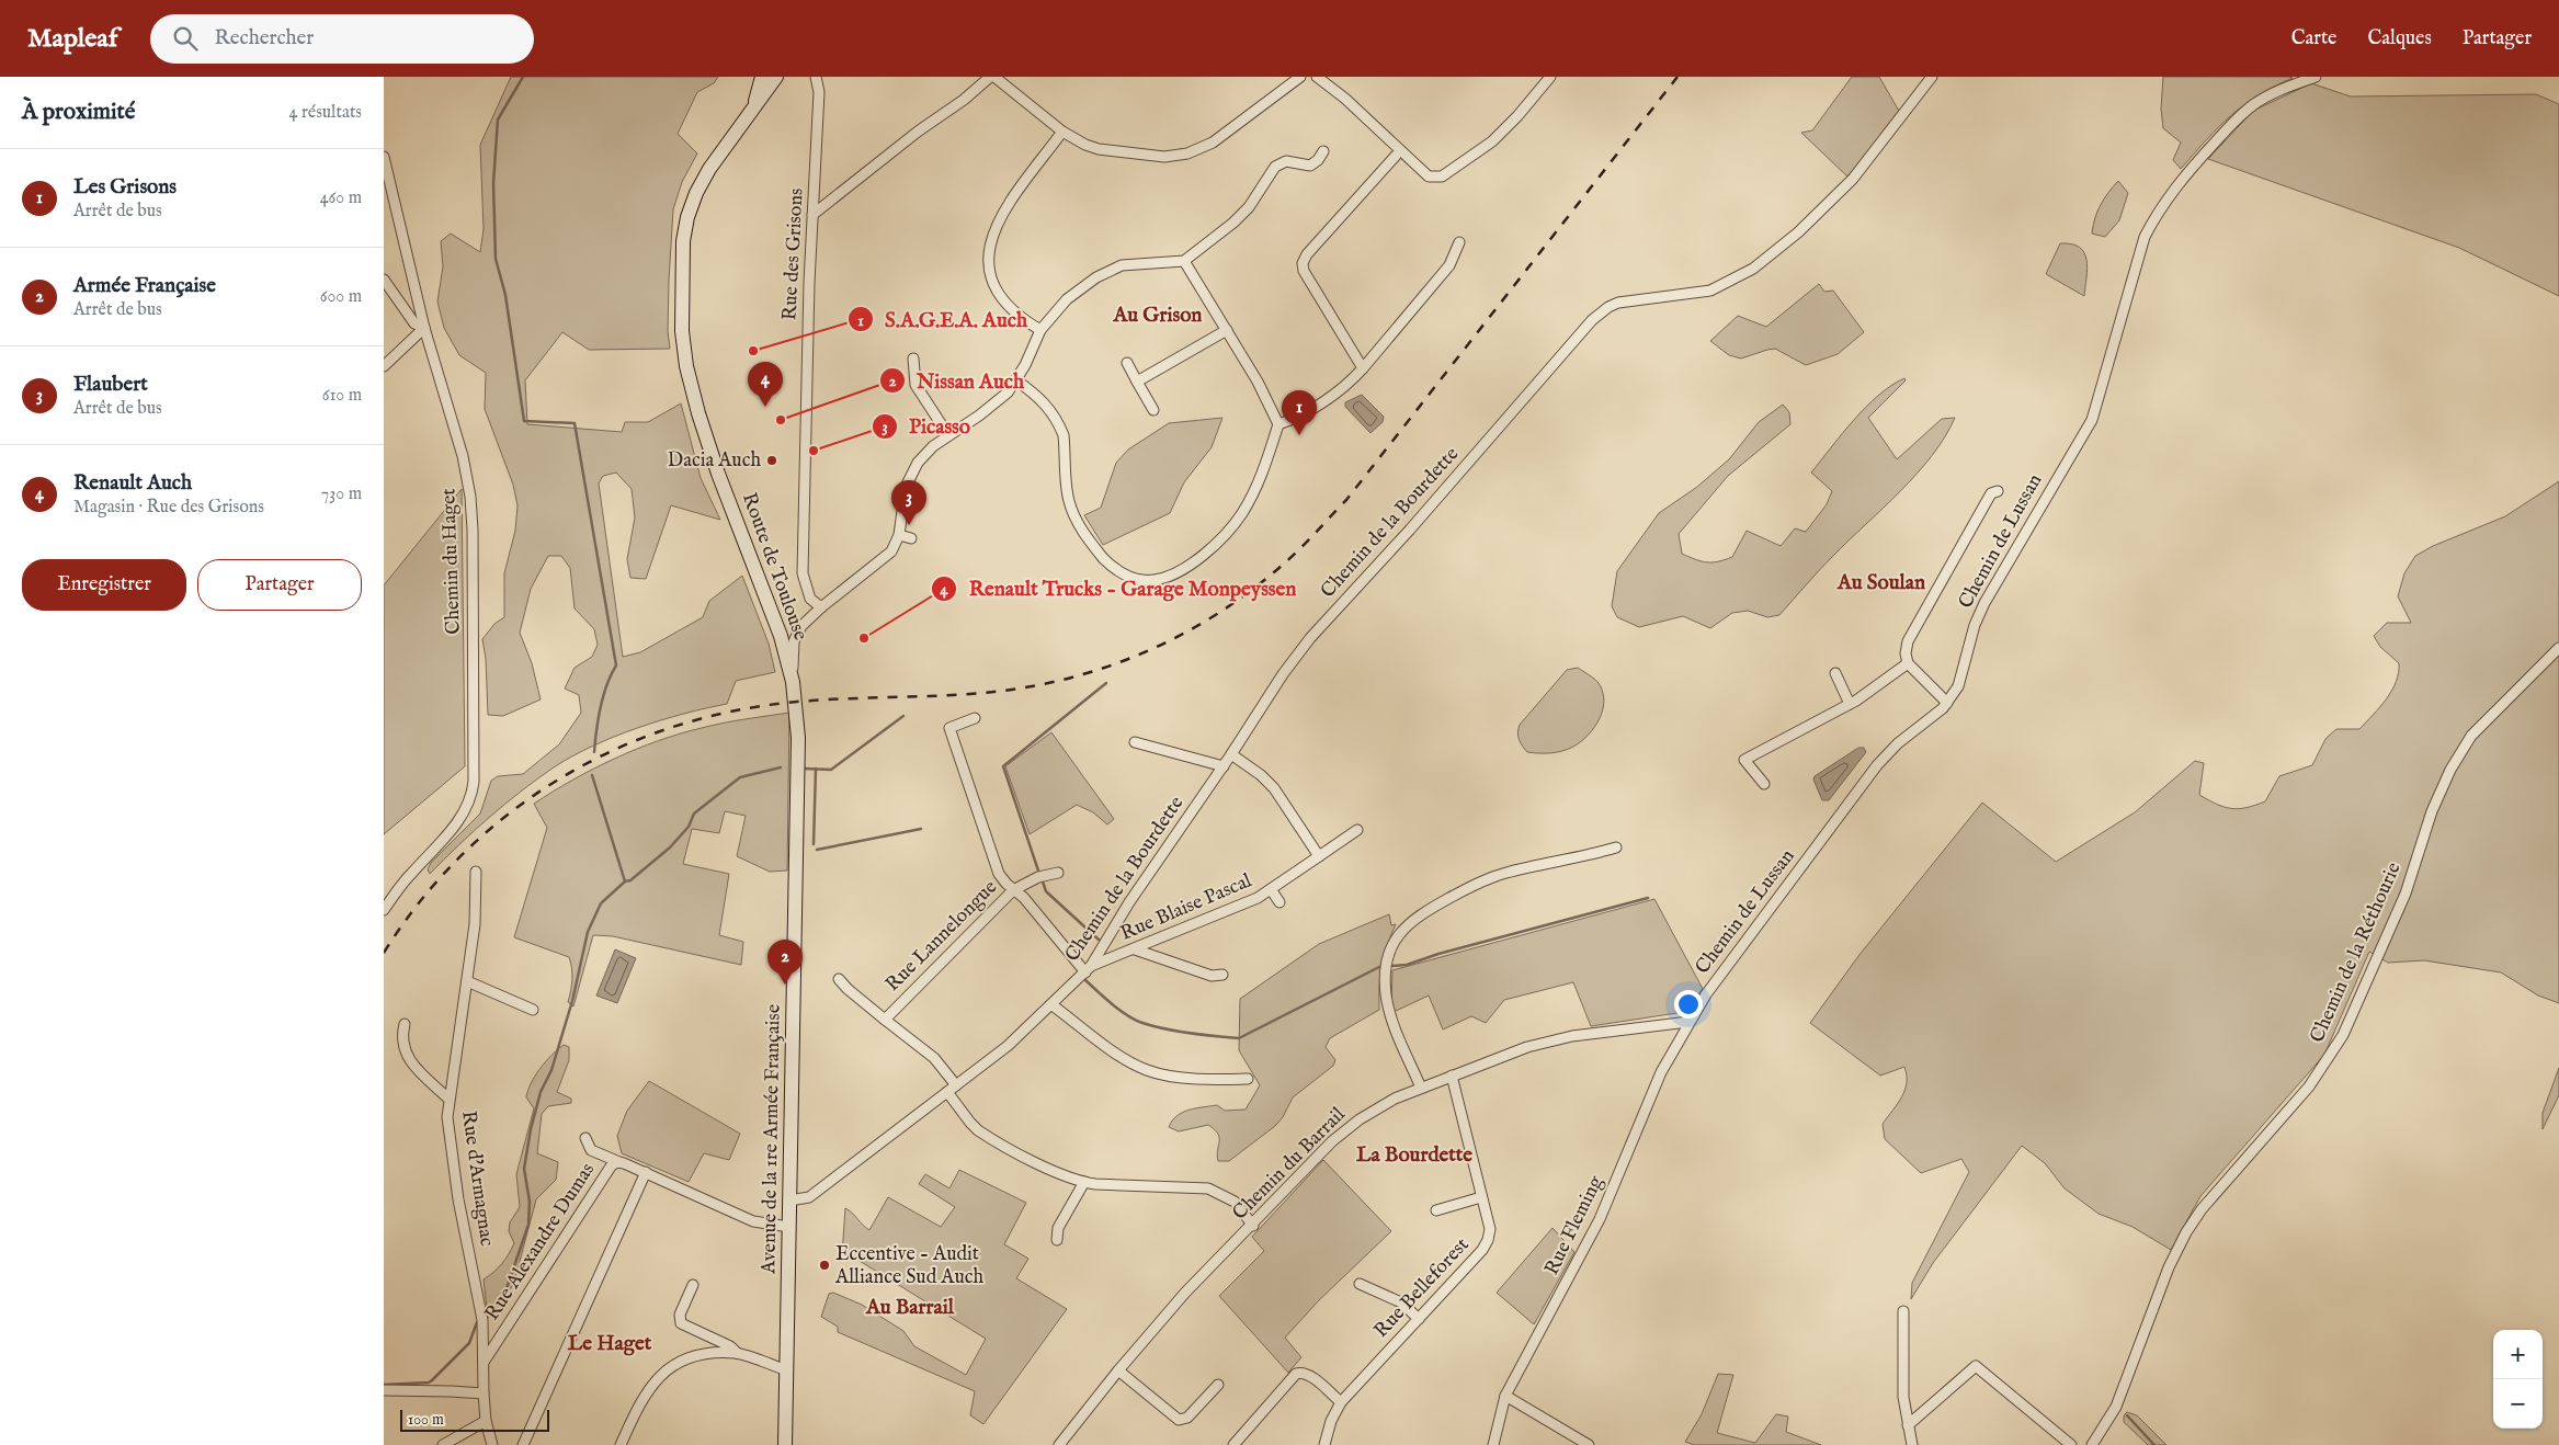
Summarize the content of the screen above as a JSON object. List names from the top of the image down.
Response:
{
  "streets": {
    "main road": ["Route de Toulouse", "Avenue de la 1re Armée Française"],
    "street": [
      "Rue des Grisons",
      "Chemin de la Bourdette",
      "Chemin de Lussan",
      "Chemin du Haget",
      "Rue Blaise Pascal",
      "Rue Lannelongue",
      "Chemin de la Réthourie",
      "Chemin du Barrail",
      "Rue d'Armagnac",
      "Rue Fleming",
      "Rue Alexandre Dumas",
      "Rue Belleforest"
    ]
  },
  "crossings": [
    ["Chemin de la Bourdette", "Rue Blaise Pascal"],
    ["Chemin de la Bourdette", "Rue Lannelongue"],
    ["Chemin de la Bourdette", "Avenue de la 1re Armée Française"],
    ["Chemin de Lussan", "Chemin du Barrail"],
    ["Chemin de Lussan", "Rue Fleming"],
    ["Route de Toulouse", "Avenue de la 1re Armée Française"],
    ["Avenue de la 1re Armée Française", "Rue Alexandre Dumas"],
    ["Chemin du Barrail", "Rue Fleming"],
    ["Chemin du Barrail", "Rue Belleforest"],
    ["Rue d'Armagnac", "Rue Alexandre Dumas"]
  ],
  "districts": [
    "Au Grison",
    "Au Soulan",
    "La Bourdette",
    "Au Barrail",
    "Le Haget"
  ],
  "places": [
    "S.A.G.E.A. Auch",
    "Nissan Auch",
    "Picasso",
    "Dacia Auch",
    "Renault Trucks - Garage Monpeyssen",
    "Eccentive - Audit Alliance Sud Auch"
  ],
  "scale_bar": "100 m",
  "page": {
    "header": "Mapleaf",
    "search": "Rechercher",
    "nav": ["Carte", "Calques", "Partager"],
    "heading": ["À proximité", "4 résultats"],
    "list": [
      {
        "mark": "1",
        "name": "Les Grisons",
        "note": "Arrêt de bus",
        "value": "460 m"
      },
      {
        "mark": "2",
        "name": "Armée Française",
        "note": "Arrêt de bus",
        "value": "600 m"
      },
      {
        "mark": "3",
        "name": "Flaubert",
        "note": "Arrêt de bus",
        "value": "610 m"
      },
      {
        "mark": "4",
        "name": "Renault Auch",
        "note": "Magasin · Rue des Grisons",
        "value": "730 m"
      }
    ],
    "pins": [
      "4",
      "1",
      "3",
      "2"
    ],
    "buttons": ["Enregistrer", "Partager"],
    "map_buttons": ["+", "−"],
    "scale": "100 m"
  }
}
